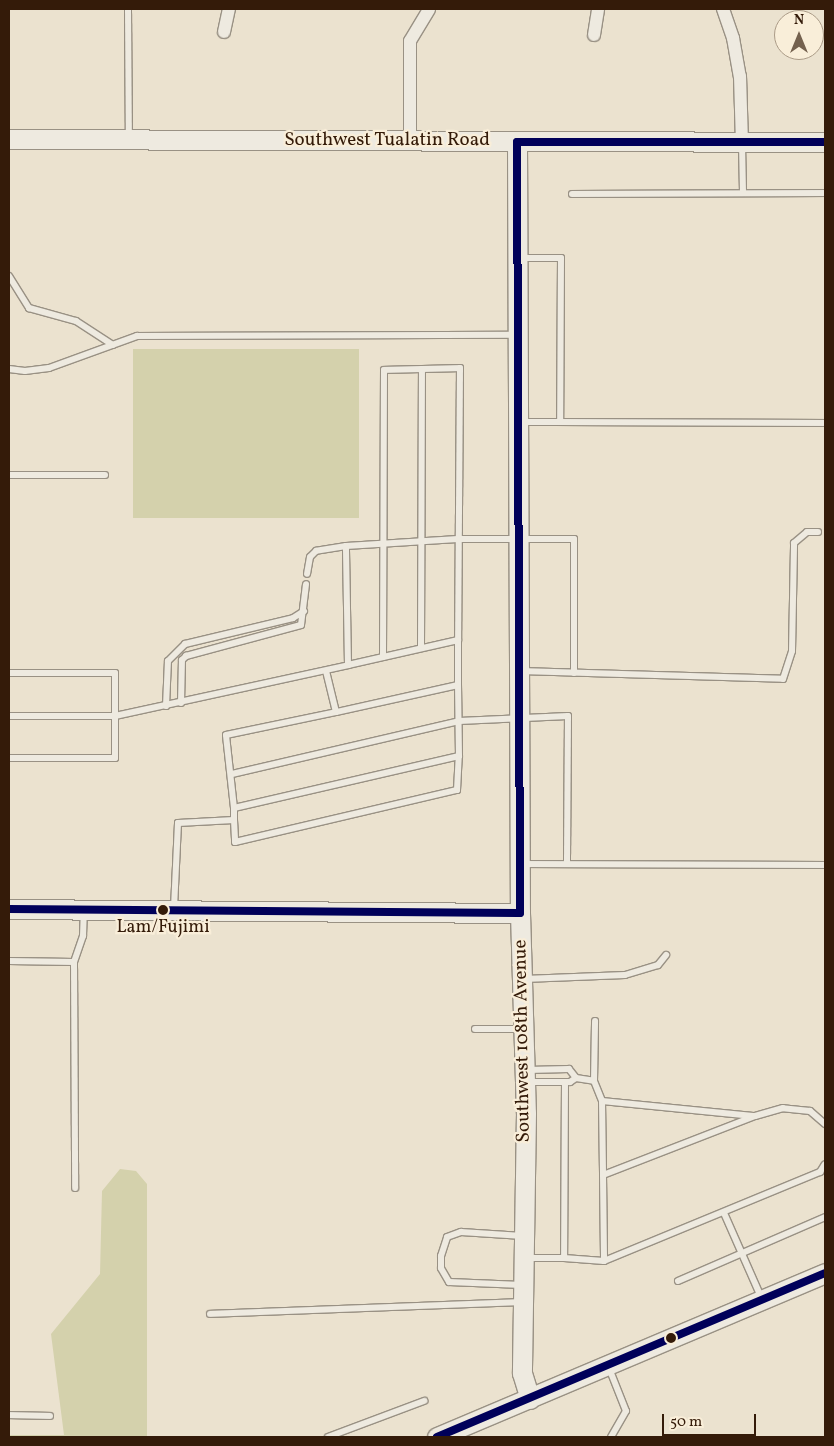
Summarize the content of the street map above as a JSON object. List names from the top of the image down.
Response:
{
  "streets": {
    "street": ["Southwest Tualatin Road", "Southwest 108th Avenue"]
  },
  "crossings": [
    ["Southwest Tualatin Road", "Southwest 108th Avenue"]
  ],
  "places": ["Lam/Fujimi"],
  "scale_bar": "50 m",
  "north": "top"
}
